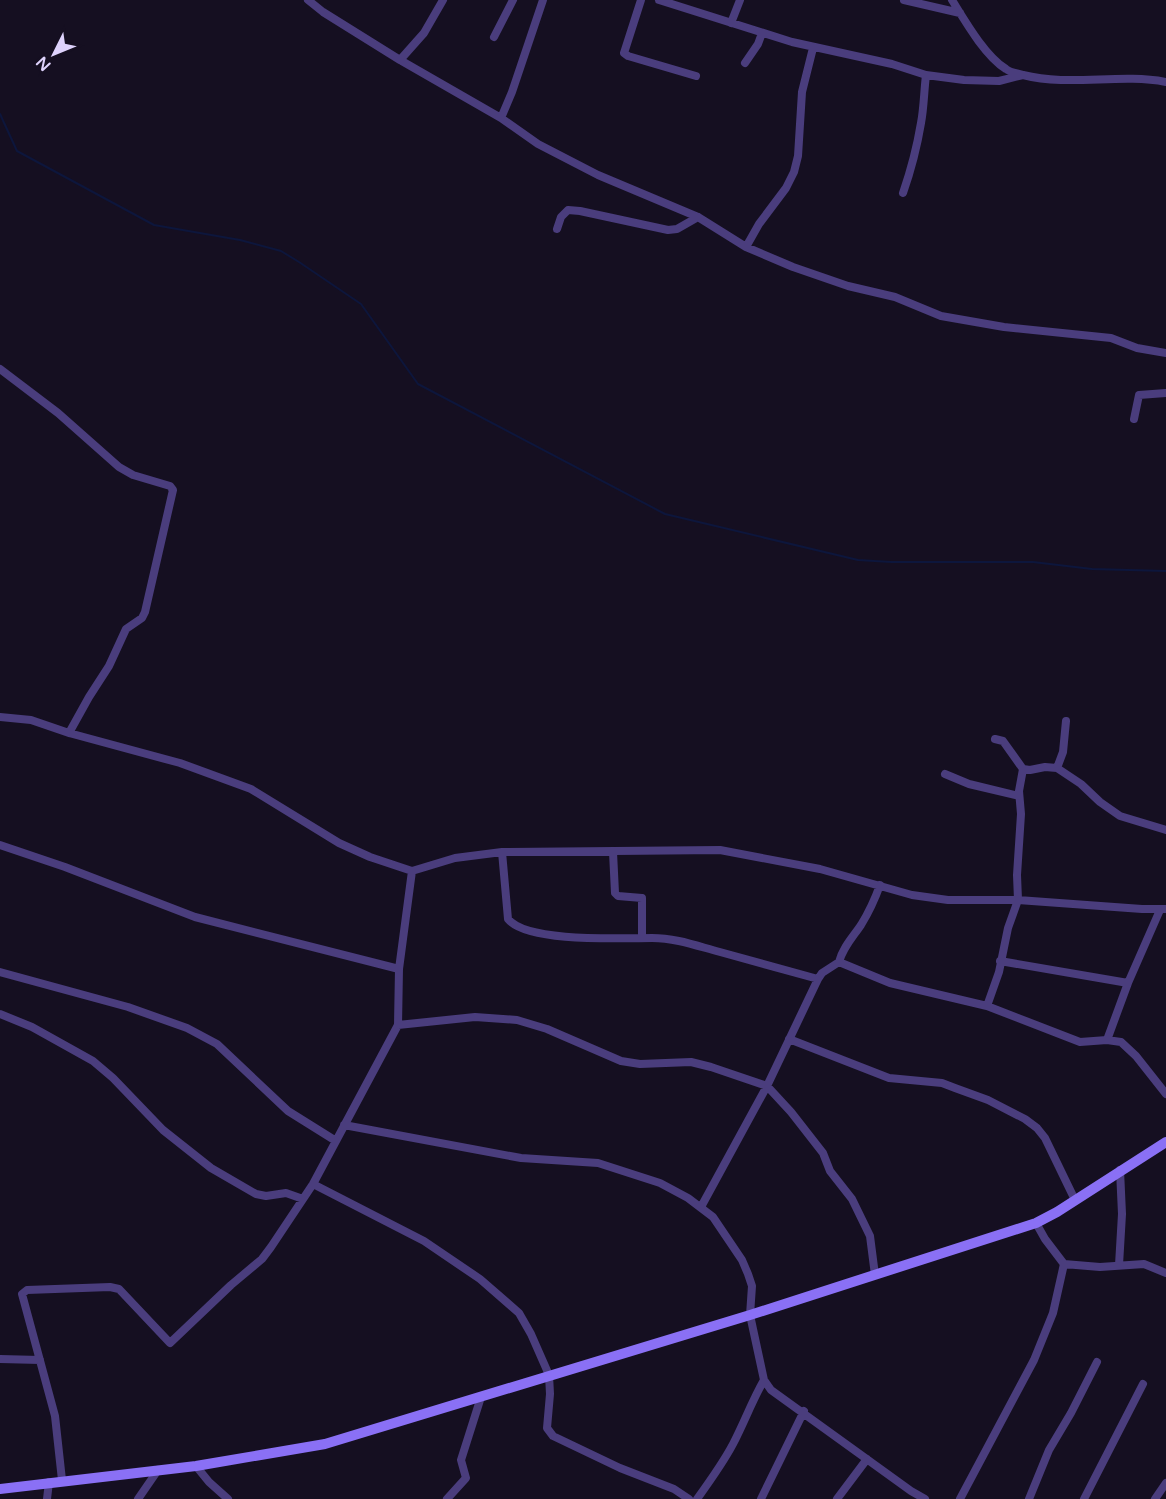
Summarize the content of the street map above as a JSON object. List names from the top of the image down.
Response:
{
  "north": "bottom left"
}
